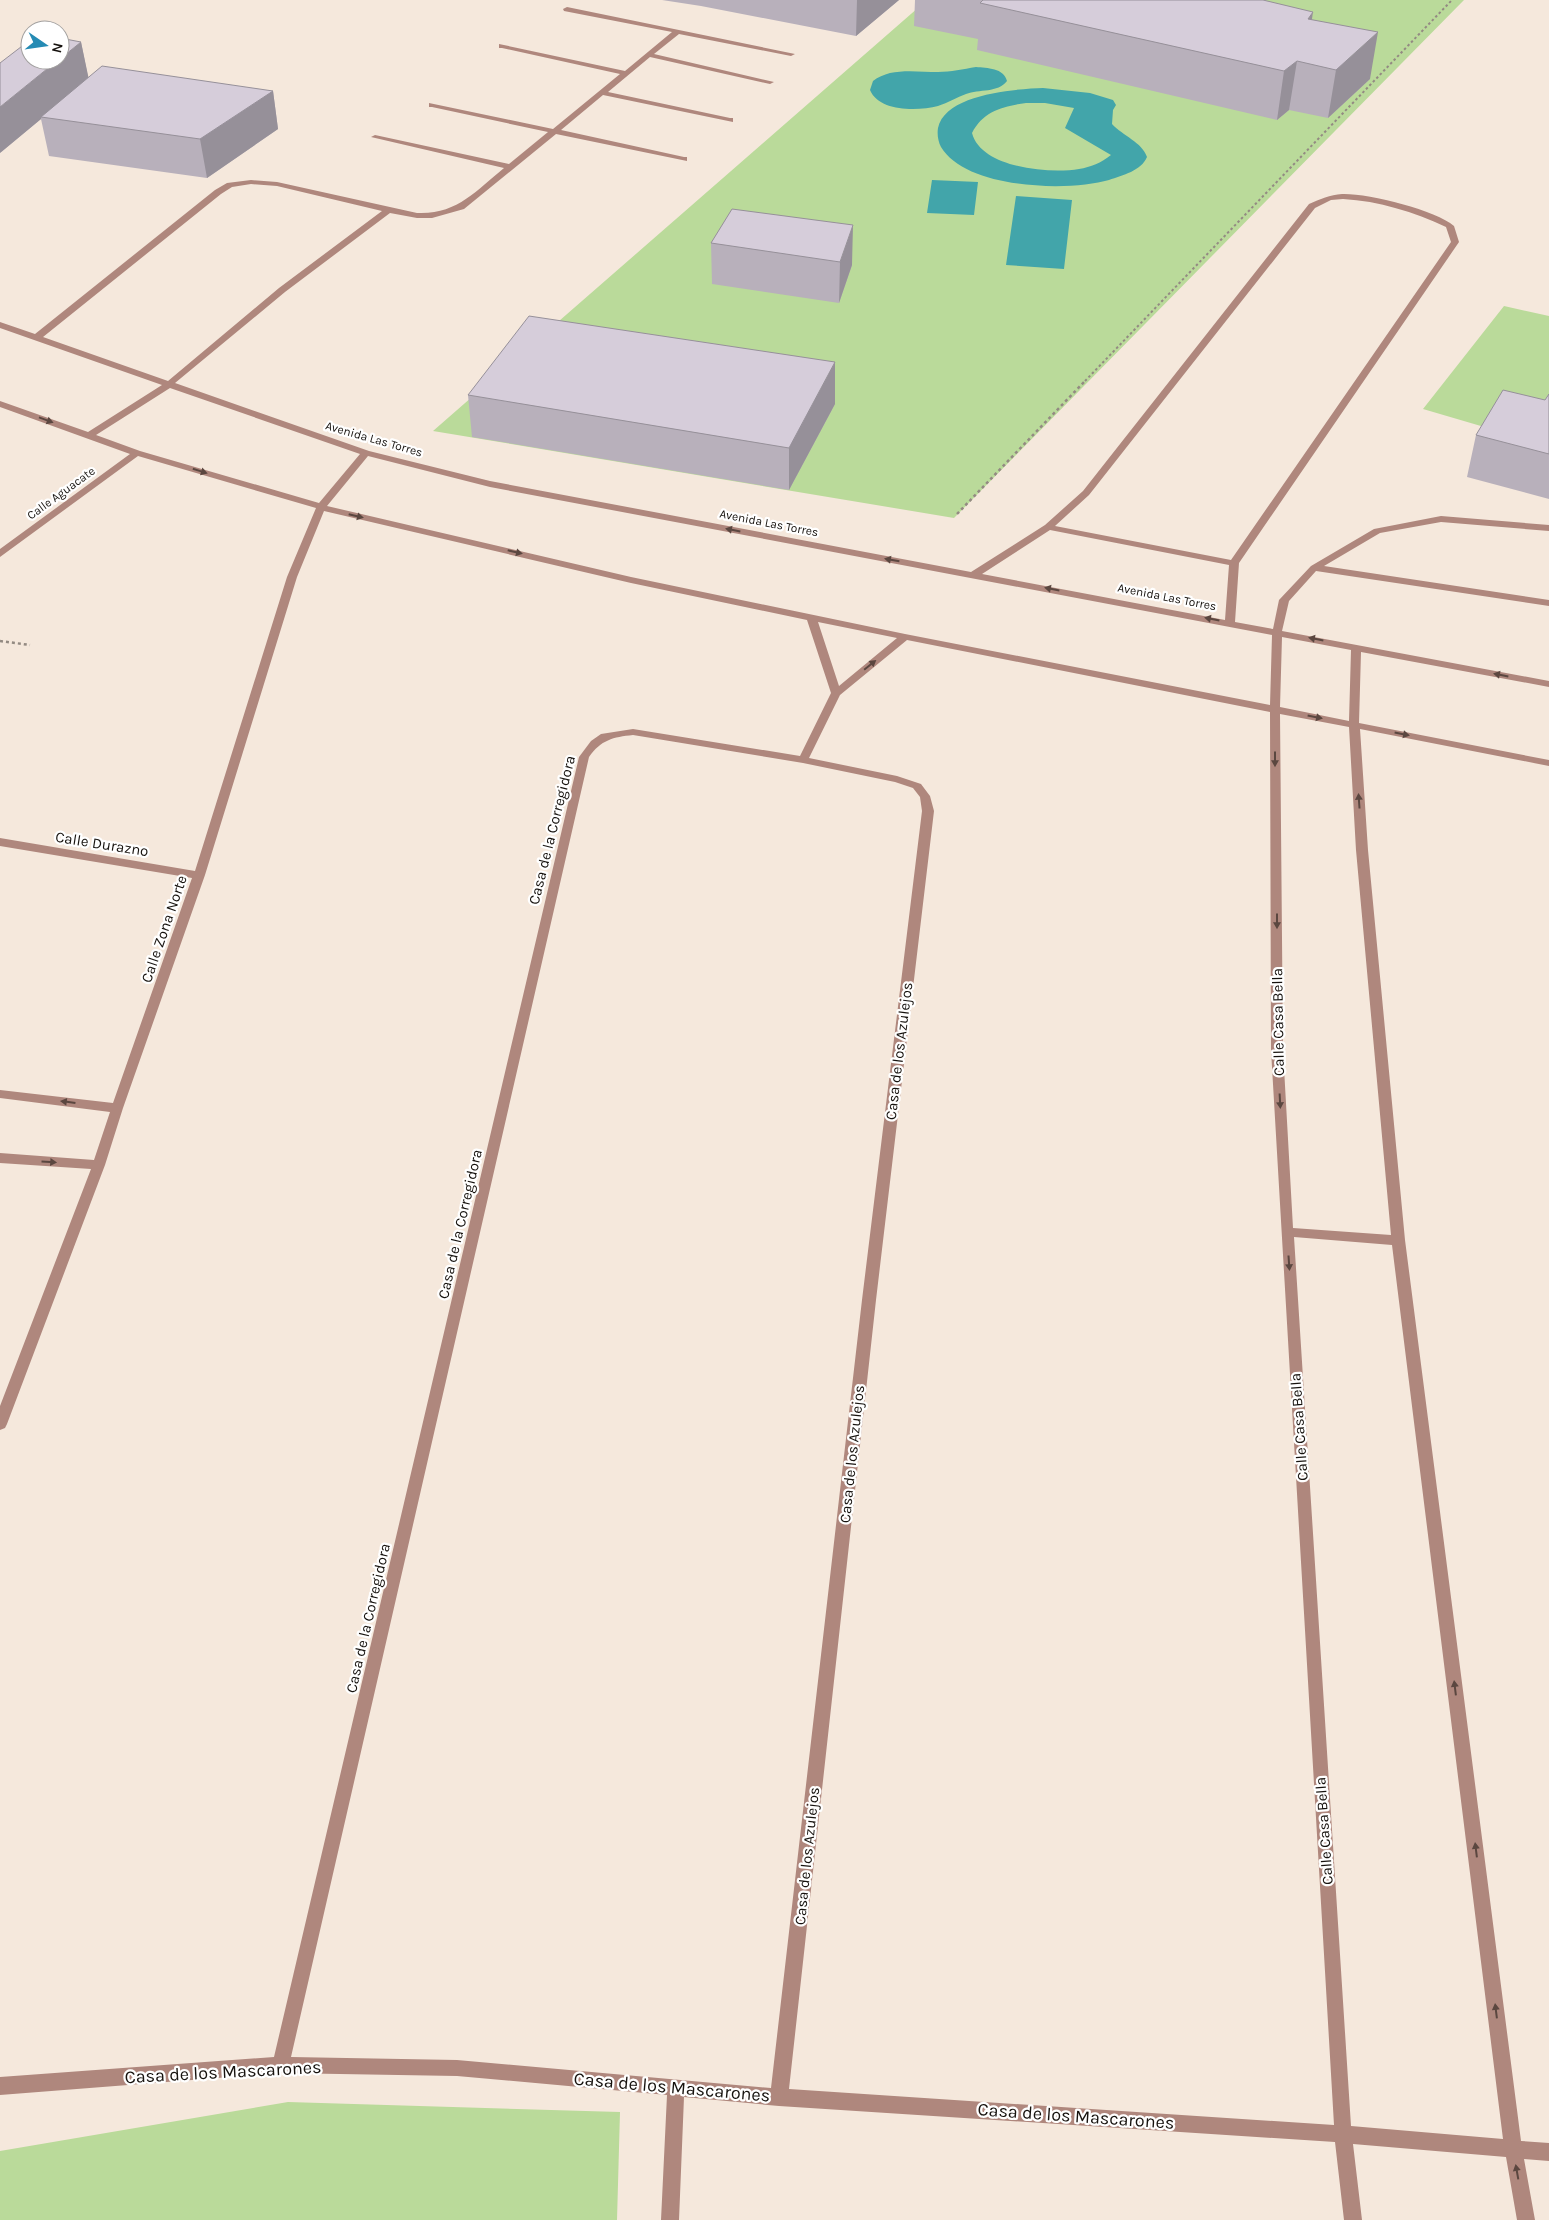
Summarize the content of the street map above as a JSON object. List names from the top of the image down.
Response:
{
  "streets": {
    "street": [
      "Avenida Las Torres",
      "Calle Aguacate",
      "Casa de la Corregidora",
      "Calle Durazno",
      "Calle Zona Norte",
      "Calle Casa Bella",
      "Casa de los Azulejos",
      "Casa de los Mascarones"
    ]
  },
  "crossings": [
    ["Avenida Las Torres", "Calle Zona Norte"],
    ["Avenida Las Torres", "Calle Casa Bella"],
    ["Casa de la Corregidora", "Casa de los Azulejos"],
    ["Casa de la Corregidora", "Casa de los Mascarones"],
    ["Calle Durazno", "Calle Zona Norte"],
    ["Calle Casa Bella", "Casa de los Mascarones"],
    ["Casa de los Azulejos", "Casa de los Mascarones"]
  ],
  "north": "right"
}
